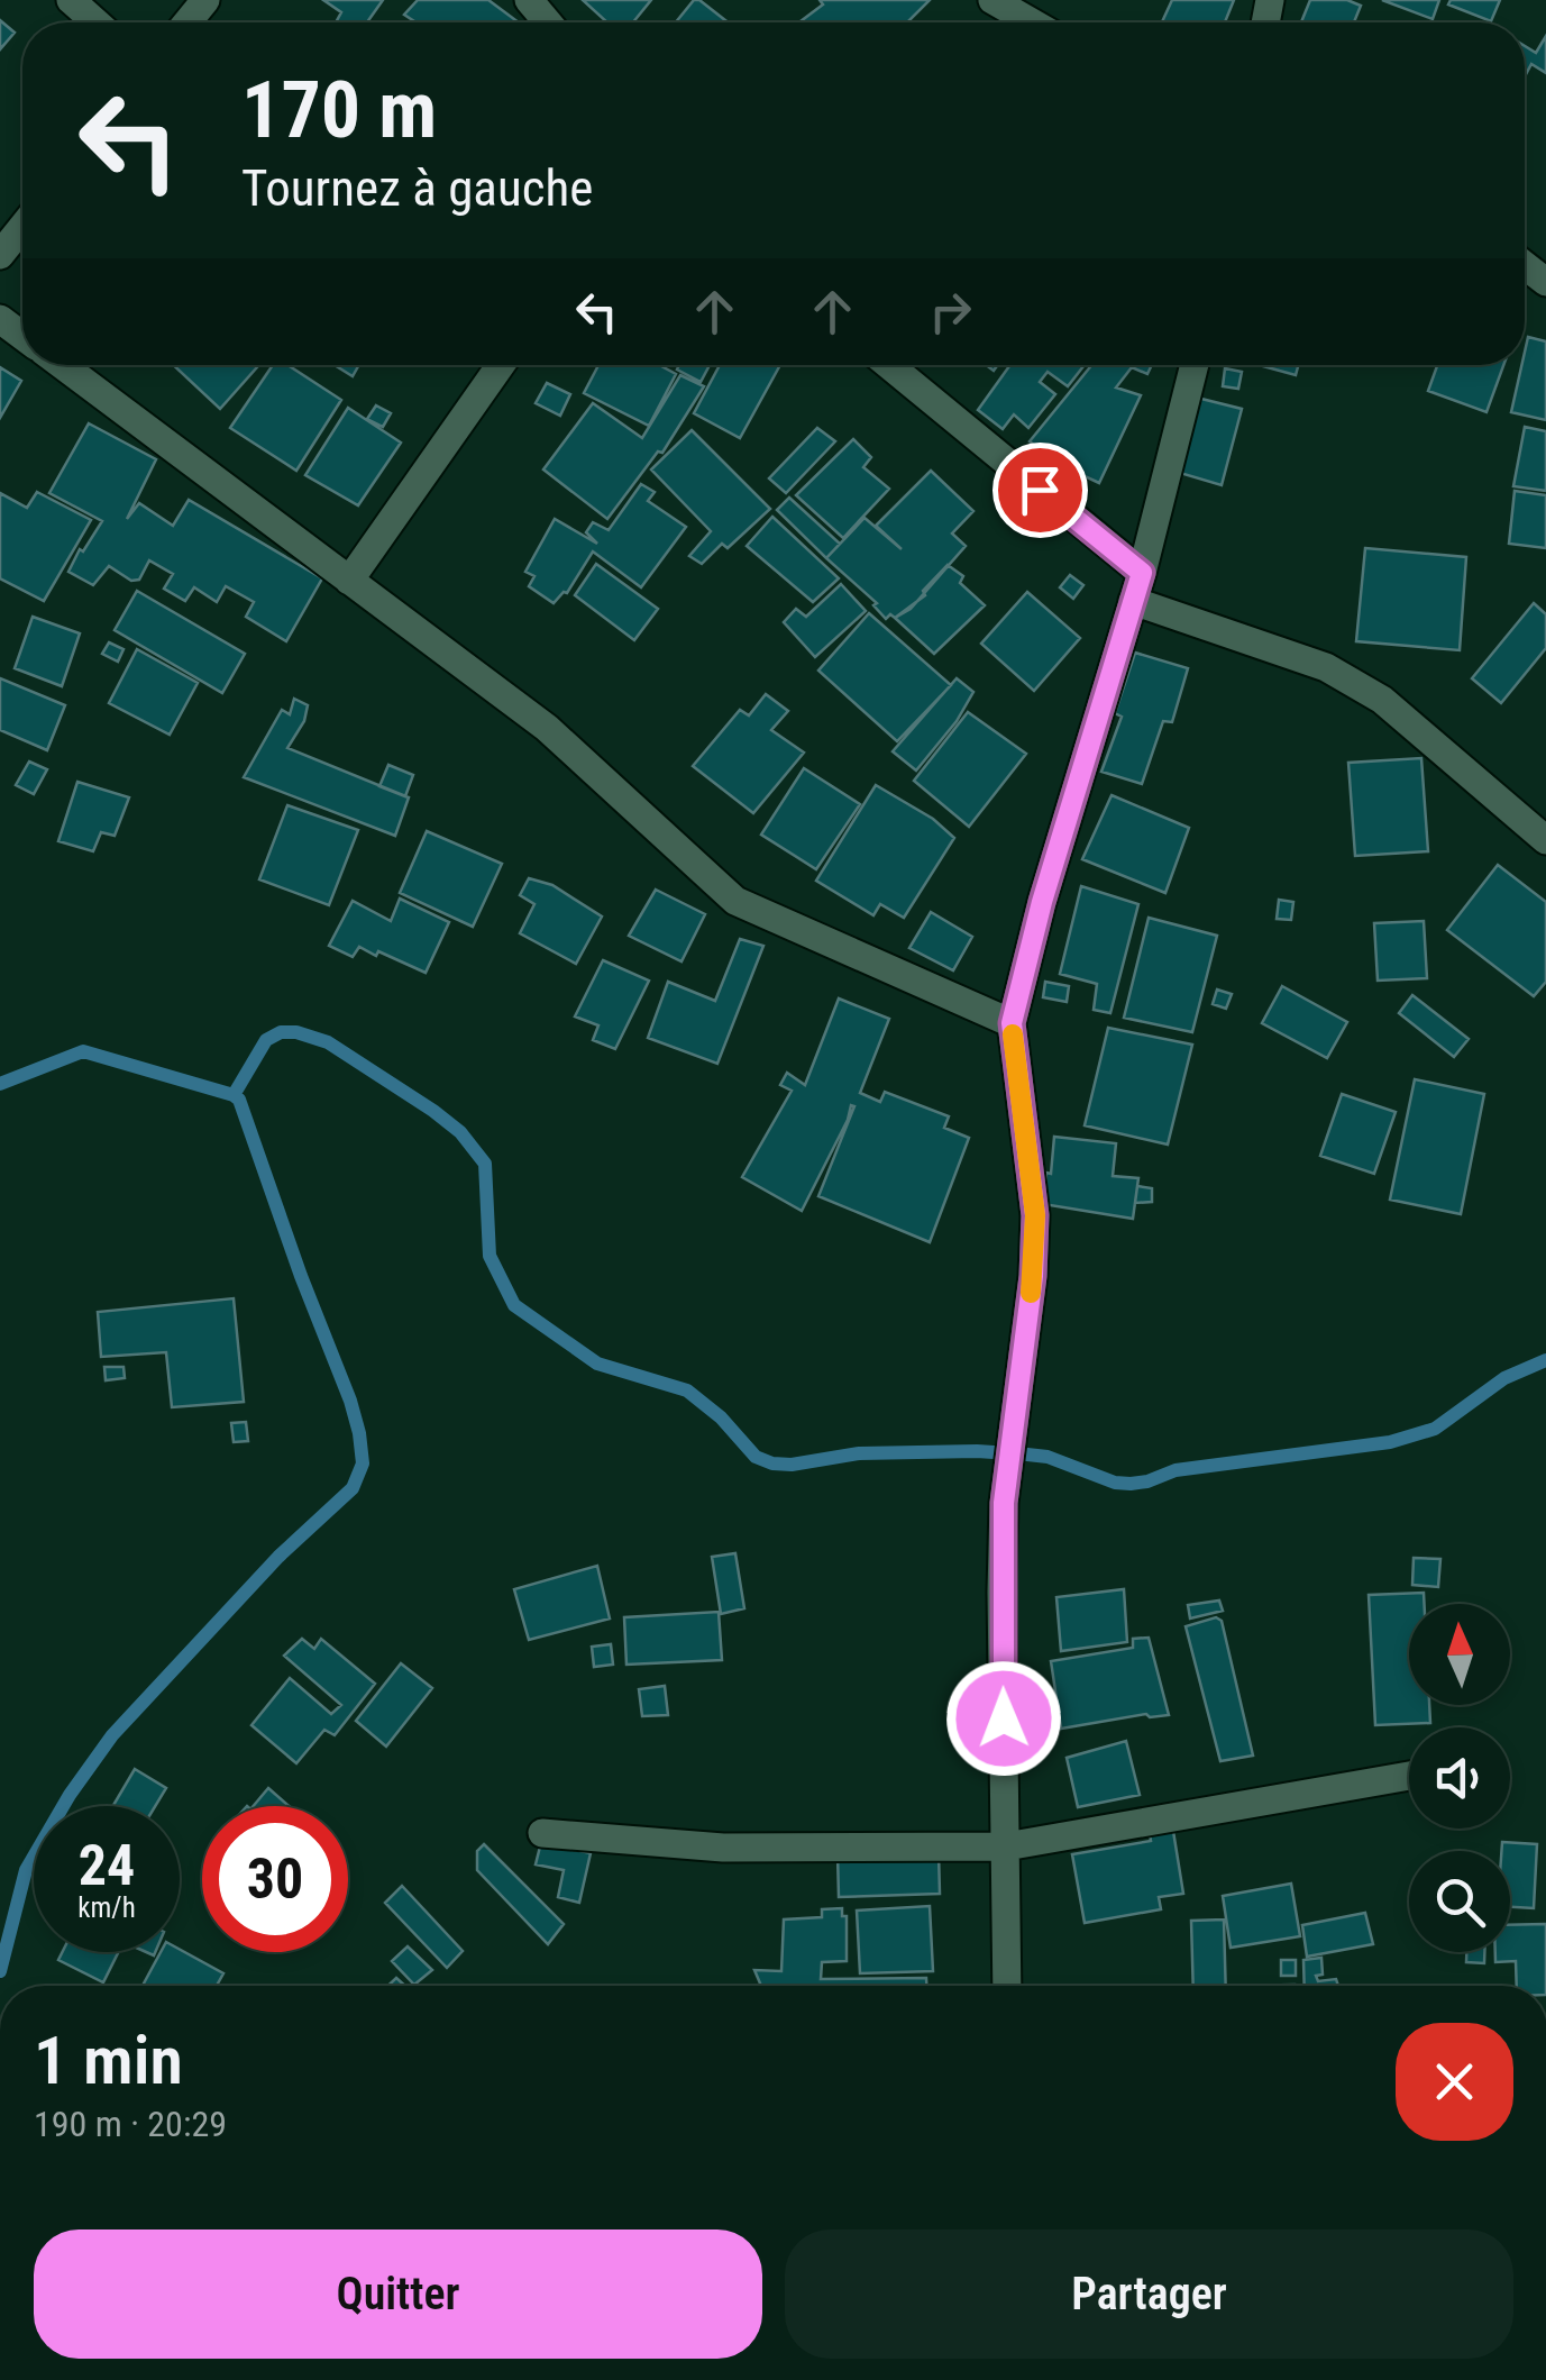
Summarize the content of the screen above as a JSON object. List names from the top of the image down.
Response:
{
  "north": "top",
  "page": {
    "turn": ["170 m", "Tournez à gauche"],
    "speed": "24 km/h",
    "limit": "30",
    "heading": ["1 min", "190 m · 20:29"],
    "buttons": ["Quitter", "Partager"]
  }
}
